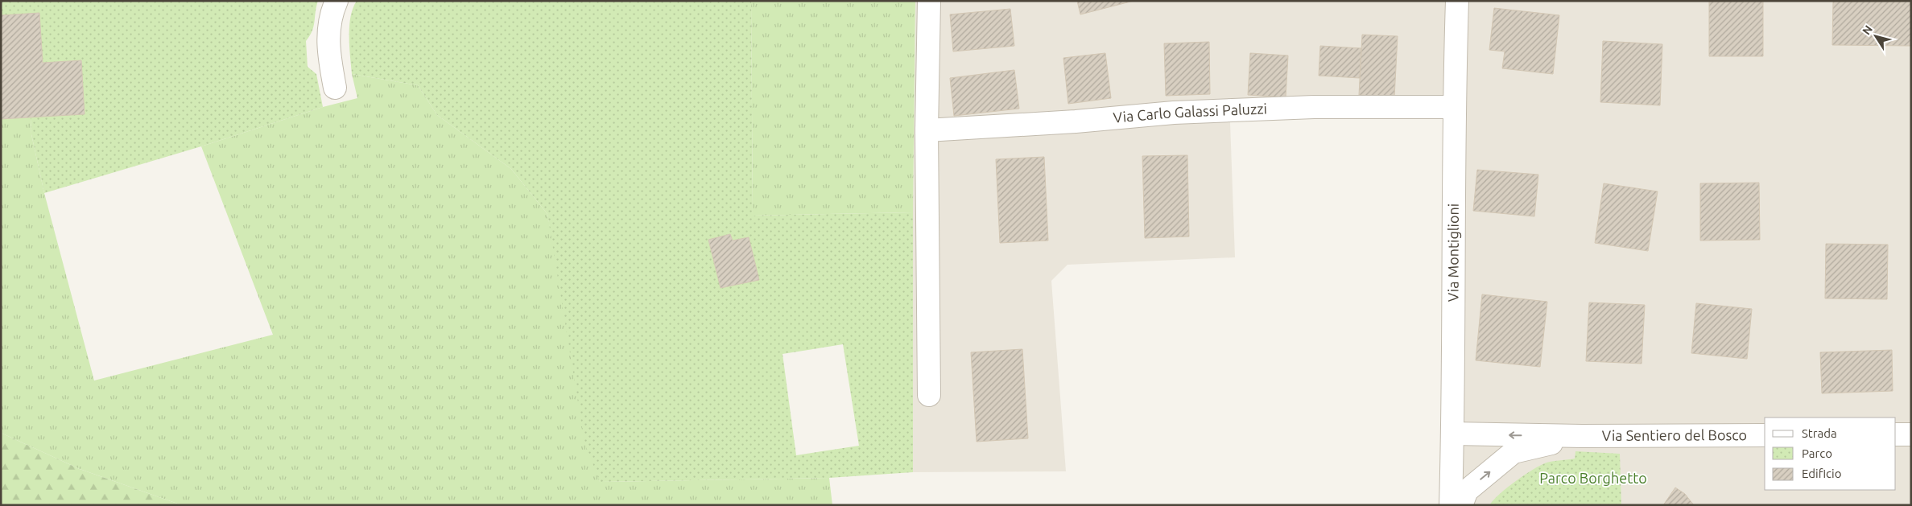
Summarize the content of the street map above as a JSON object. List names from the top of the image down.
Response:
{
  "streets": {
    "street": ["Via Carlo Galassi Paluzzi", "Via Montiglioni", "Via Sentiero del Bosco"]
  },
  "crossings": [
    ["Via Carlo Galassi Paluzzi", "Via Montiglioni"],
    ["Via Montiglioni", "Via Sentiero del Bosco"]
  ],
  "parks": ["Parco Borghetto"],
  "legend": ["Strada", "Parco", "Edificio"],
  "north": "top left"
}
